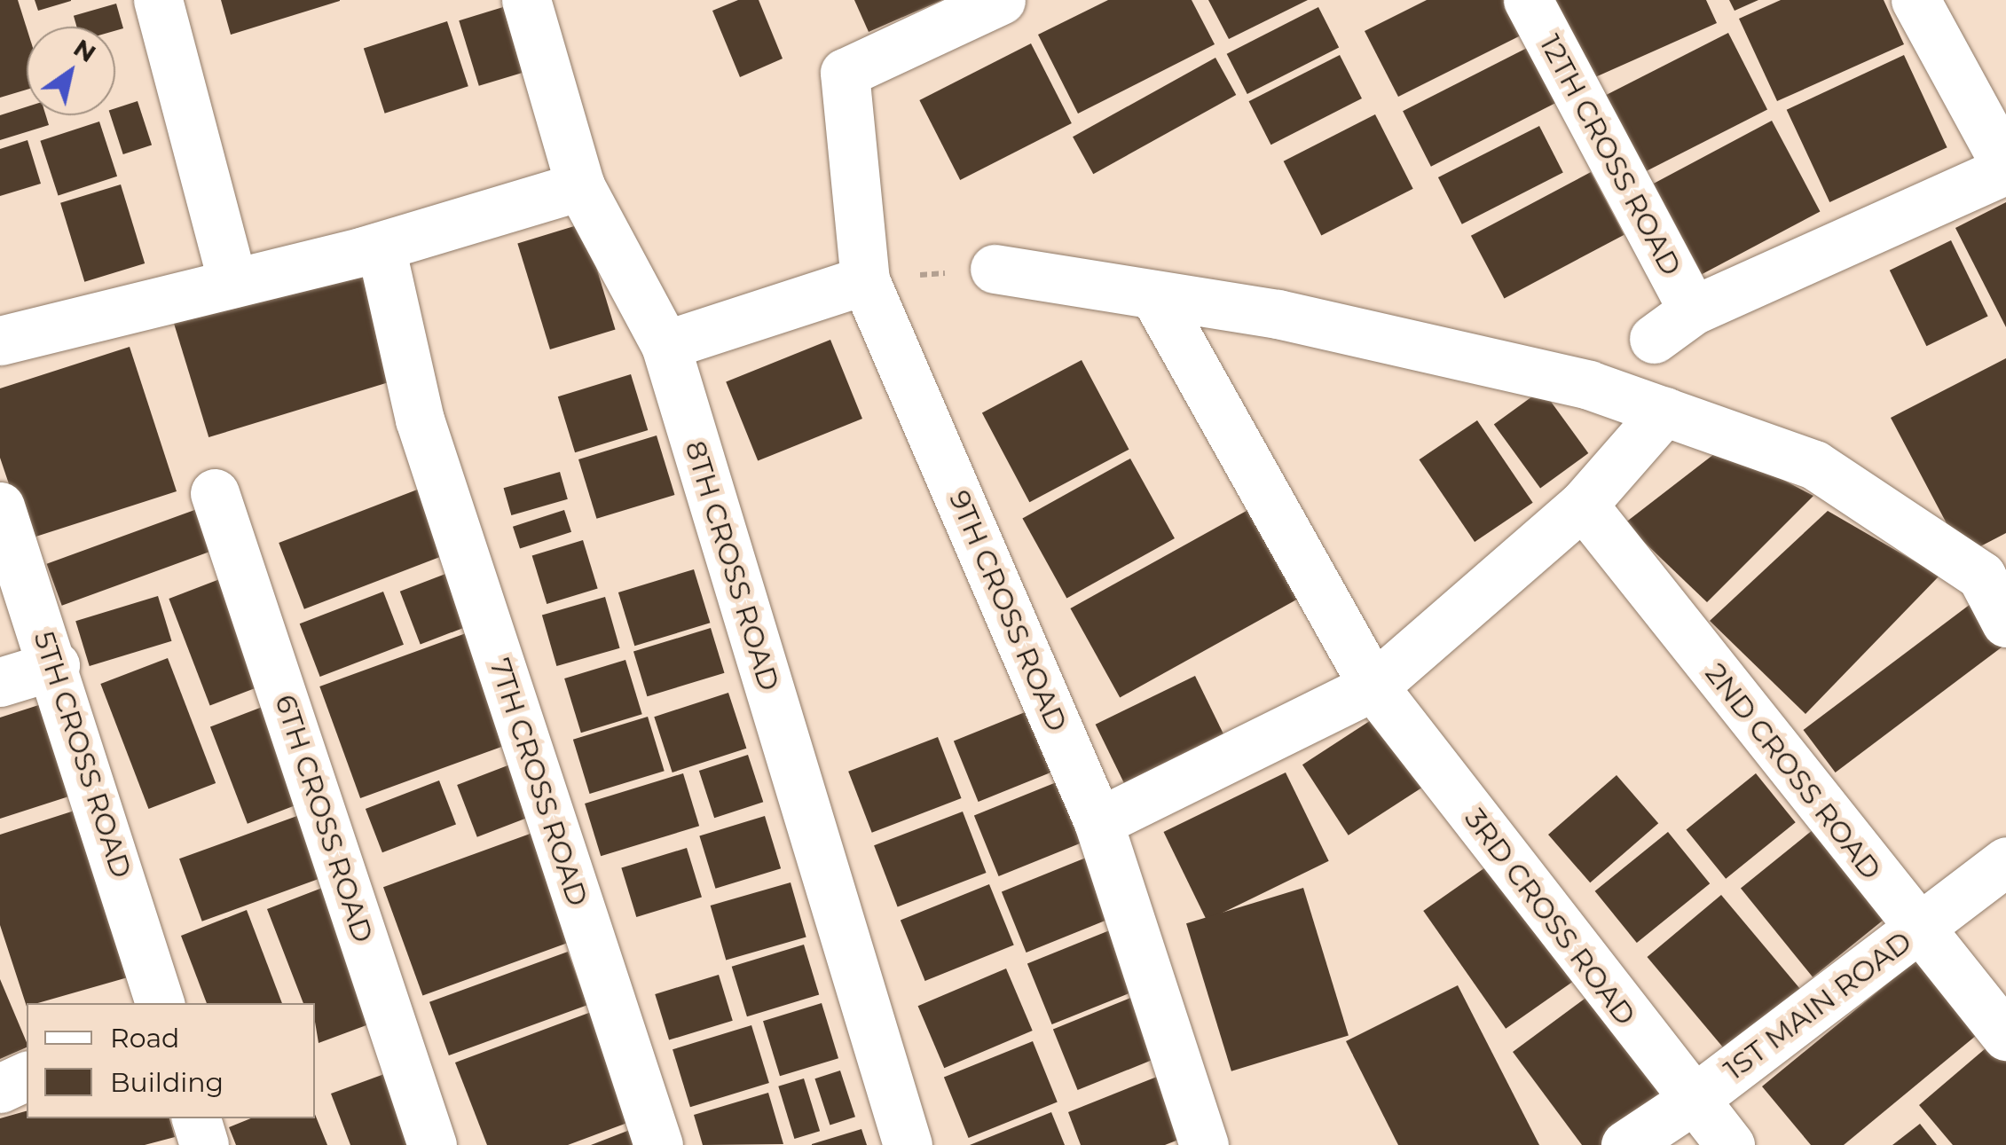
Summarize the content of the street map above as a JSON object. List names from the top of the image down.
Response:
{
  "streets": {
    "street": [
      "12TH CROSS ROAD",
      "8TH CROSS ROAD",
      "9TH CROSS ROAD",
      "5TH CROSS ROAD",
      "2ND CROSS ROAD",
      "7TH CROSS ROAD",
      "6TH CROSS ROAD",
      "3RD CROSS ROAD",
      "1ST MAIN ROAD"
    ]
  },
  "crossings": [
    ["2ND CROSS ROAD", "1ST MAIN ROAD"],
    ["3RD CROSS ROAD", "1ST MAIN ROAD"]
  ],
  "legend": ["Road", "Building"],
  "north": "top right"
}
